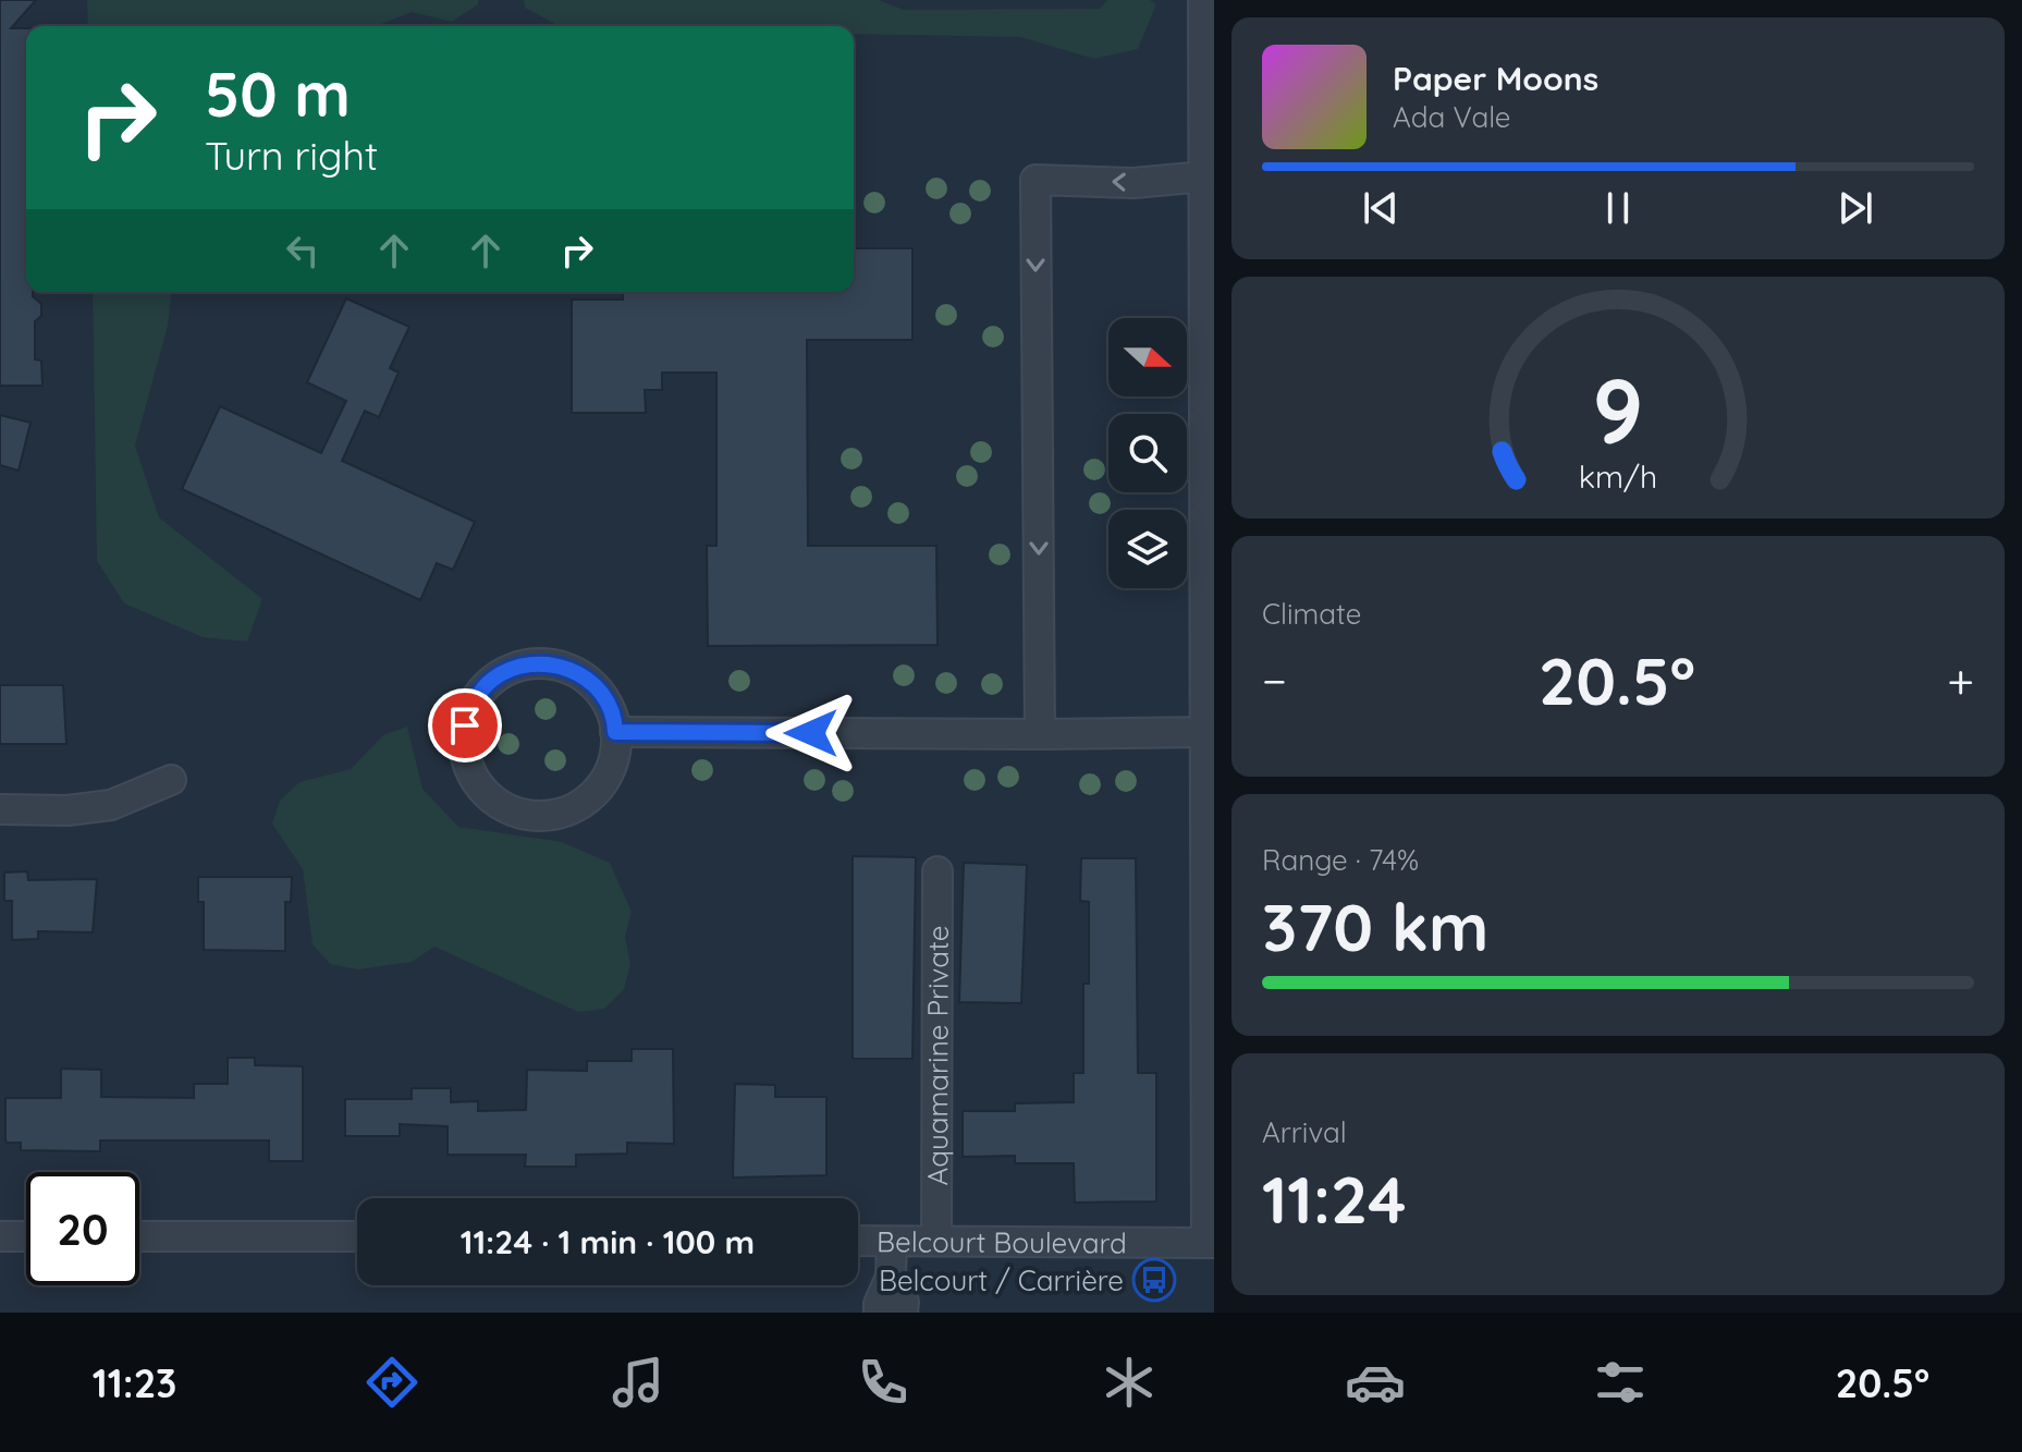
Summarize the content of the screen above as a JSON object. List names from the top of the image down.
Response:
{
  "streets": {
    "street": ["Aquamarine Private", "Belcourt Boulevard"]
  },
  "crossings": [
    ["Aquamarine Private", "Belcourt Boulevard"]
  ],
  "places": {
    "bus stop": ["Belcourt / Carrière"]
  },
  "north": "right",
  "page": {
    "turn": ["50 m", "Turn right"],
    "song": ["Paper Moons", "Ada Vale"],
    "tile": [
      "Climate",
      ["Range · 74%", "370 km"],
      ["Arrival", "11:24"]
    ],
    "heat": ["−", "20.5°", "+"],
    "limit": "20",
    "trip": "11:24 · 1 min · 100 m",
    "tabs": ["11:23", "20.5°"],
    "gauge": ["9", "km/h"]
  }
}
